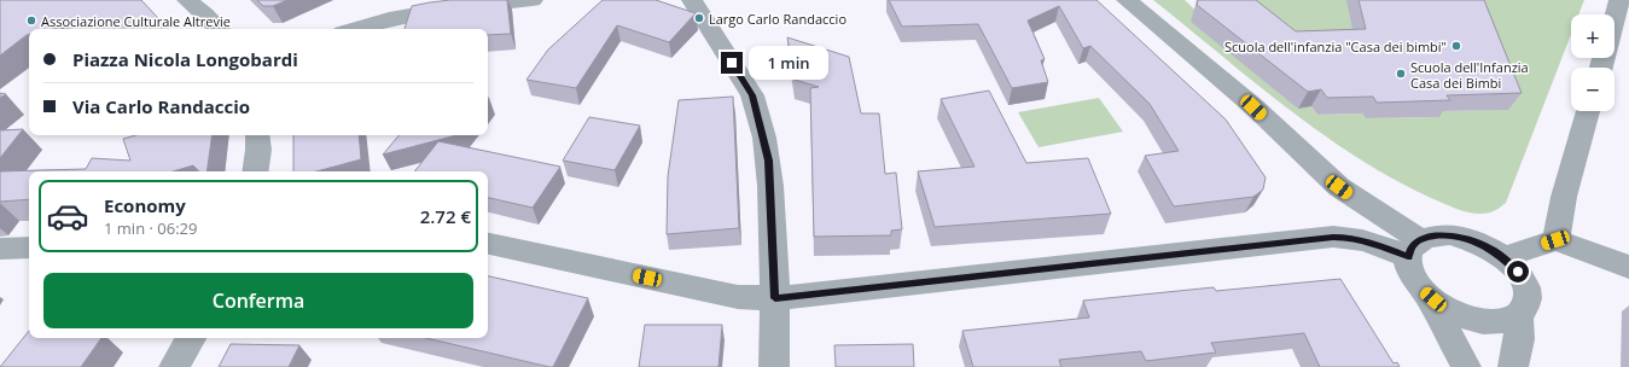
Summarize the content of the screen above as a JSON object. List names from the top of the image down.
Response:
{
  "places": [
    "Largo Carlo Randaccio",
    "Associazione Culturale Altrevie",
    "Scuola dell'infanzia \"Casa dei bimbi\"",
    "Scuola dell'Infanzia Casa dei Bimbi"
  ],
  "page": {
    "map_buttons": ["+", "−"],
    "banner": ["Piazza Nicola Longobardi", "Via Carlo Randaccio"],
    "bubble": "1 min",
    "list": [
      {
        "name": "Economy",
        "note": "1 min · 06:29",
        "value": "2.72 €"
      }
    ],
    "buttons": "Conferma"
  }
}
